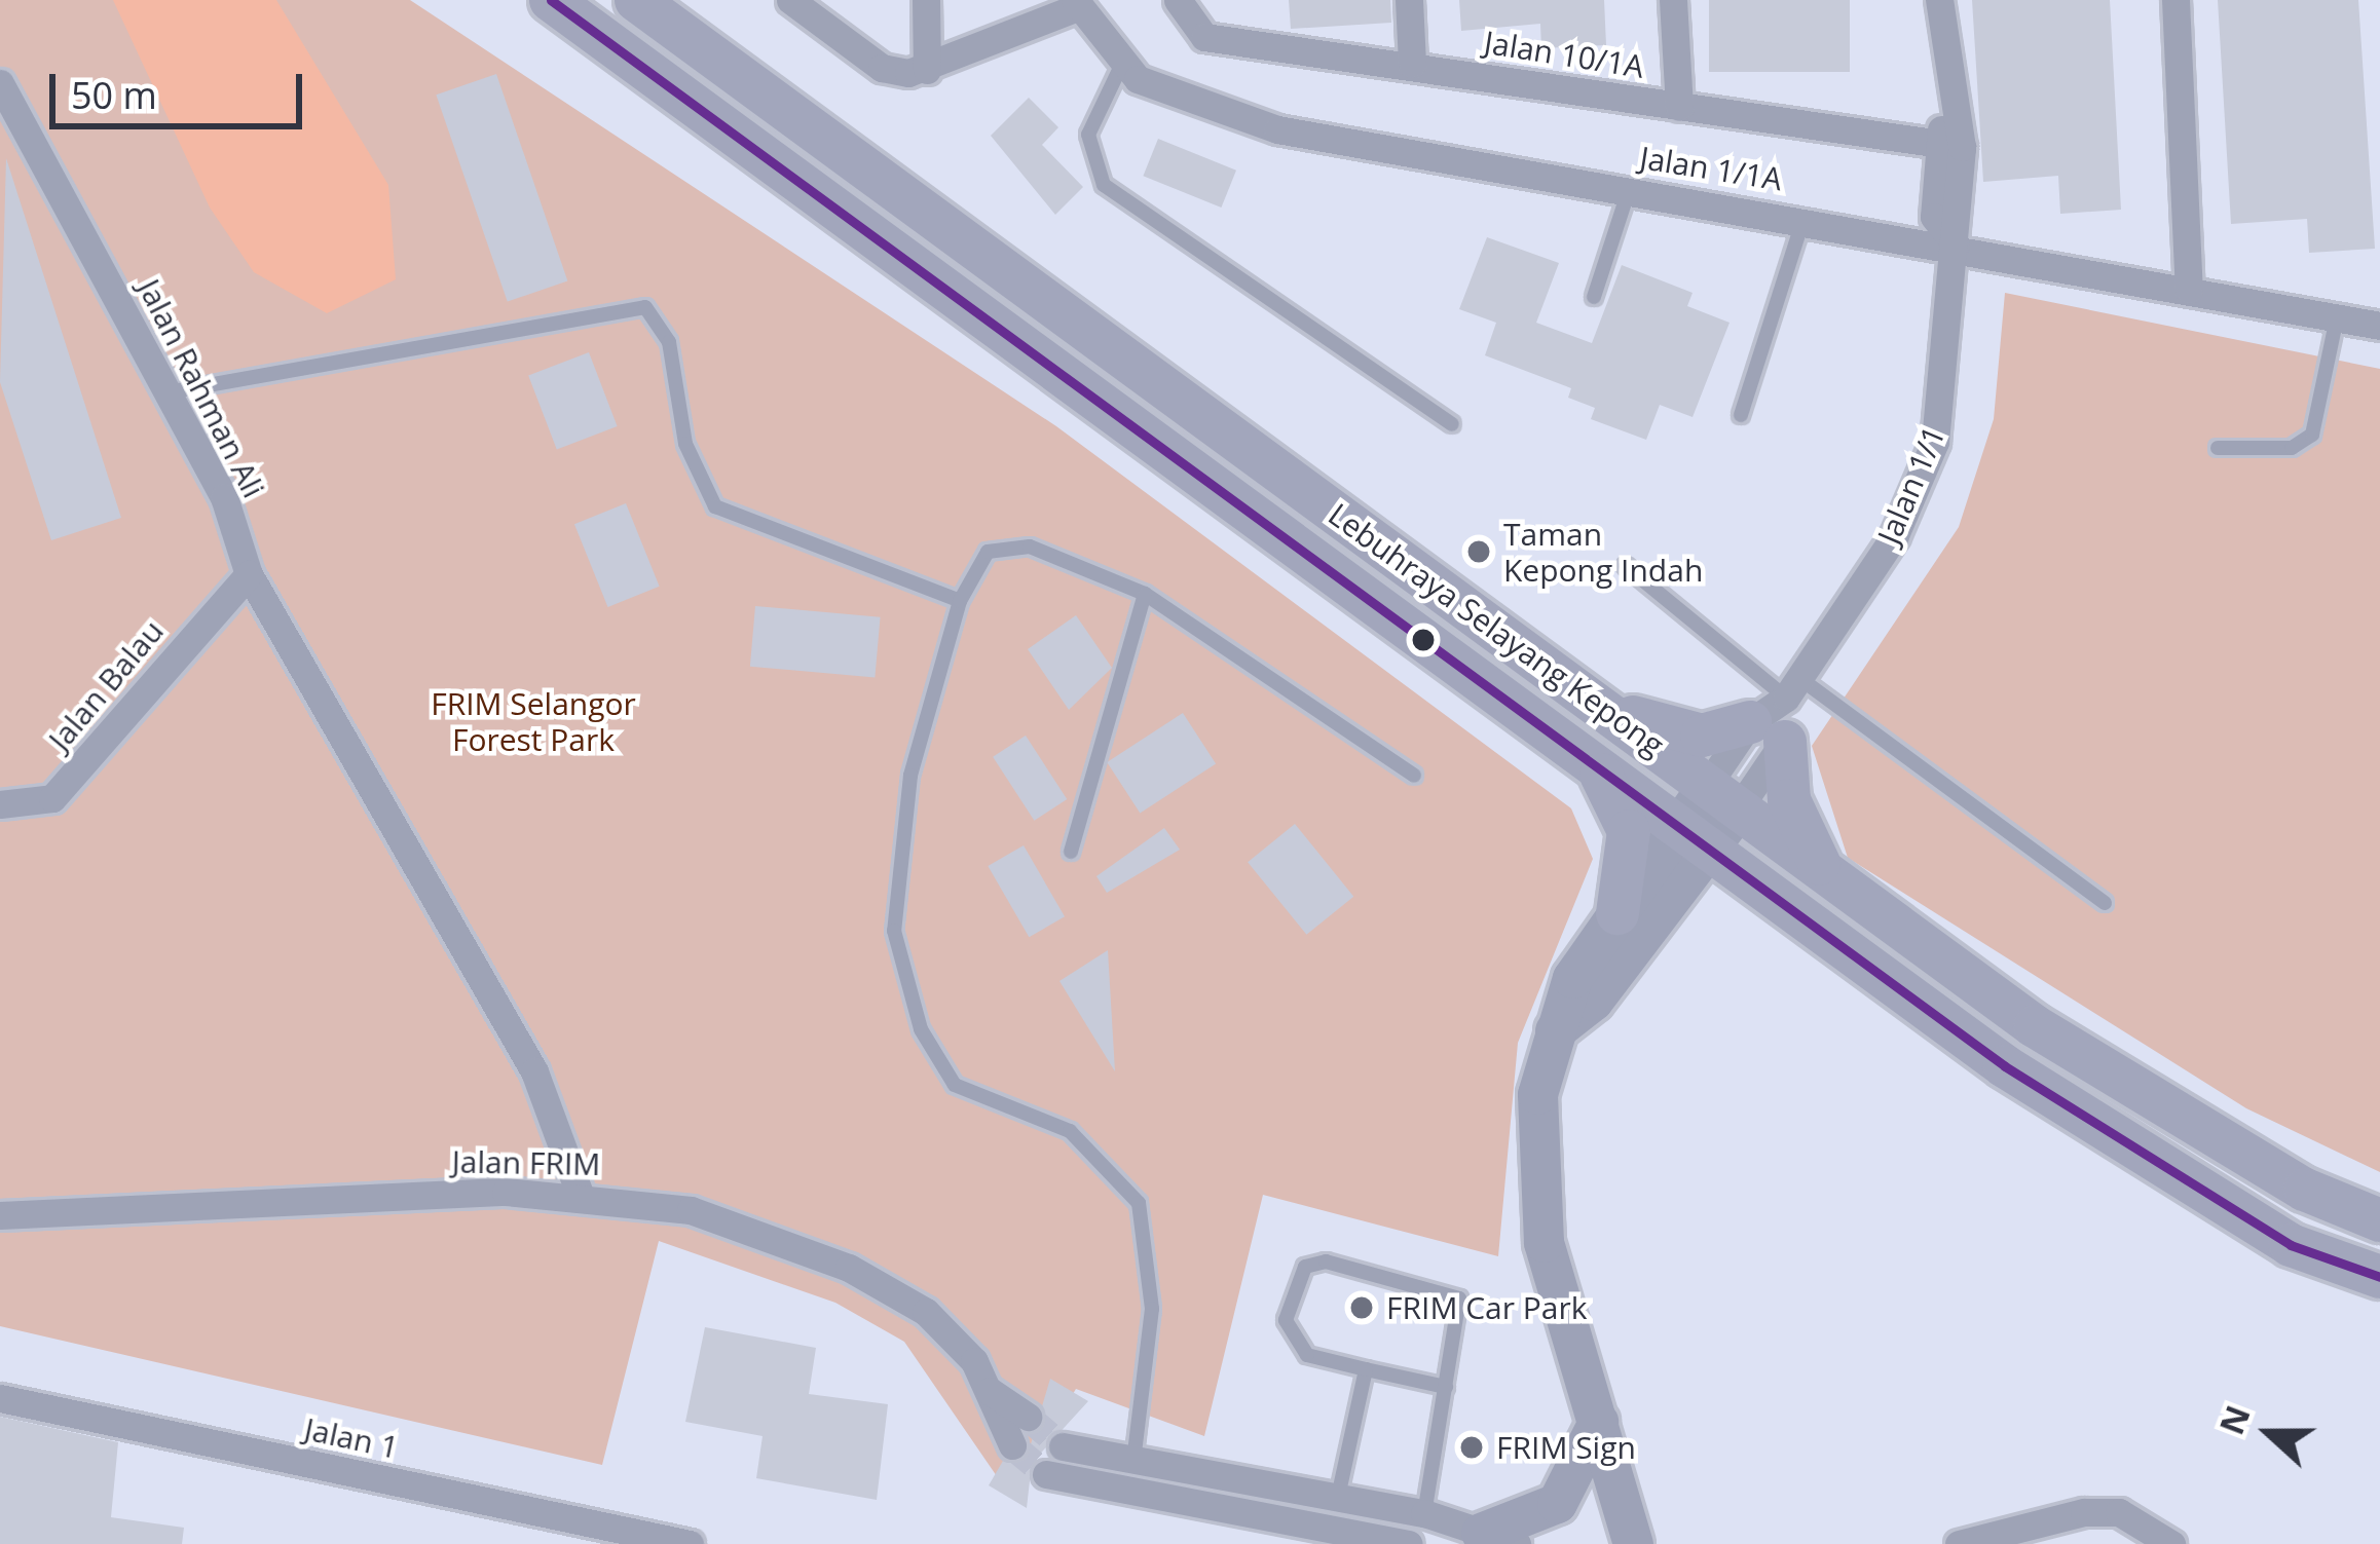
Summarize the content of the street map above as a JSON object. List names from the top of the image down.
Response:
{
  "streets": {
    "main road": ["Lebuhraya Selayang Kepong"],
    "street": [
      "Jalan 10/1A",
      "Jalan 1/1A",
      "Jalan Rahman Ali",
      "Jalan 1/1",
      "Jalan Balau",
      "Jalan FRIM",
      "Jalan 1"
    ]
  },
  "crossings": [
    ["Jalan 10/1A", "Jalan 1/1"],
    ["Jalan 1/1A", "Jalan 1/1"],
    ["Jalan Rahman Ali", "Jalan Balau"],
    ["Jalan Rahman Ali", "Jalan FRIM"],
    ["Jalan 1/1", "Lebuhraya Selayang Kepong"]
  ],
  "parks": ["FRIM Selangor Forest Park"],
  "places": ["Taman Kepong Indah", "FRIM Car Park", "FRIM Sign"],
  "scale_bar": "50 m",
  "north": "left"
}
